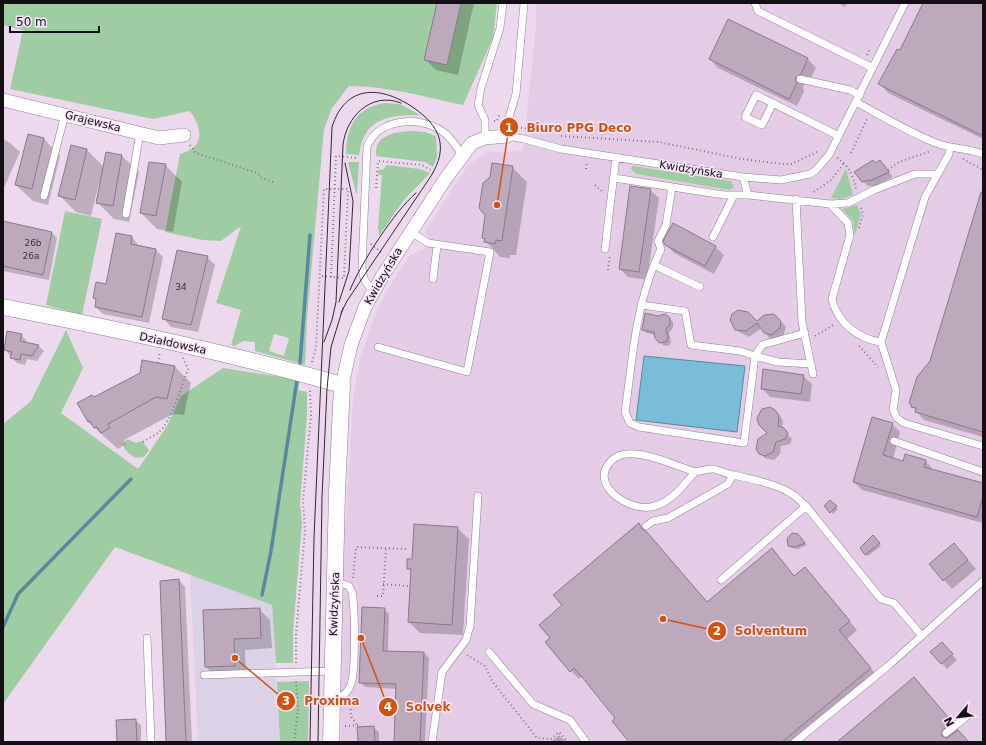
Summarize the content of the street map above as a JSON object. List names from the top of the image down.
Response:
{
  "streets": {
    "street": ["Grajewska", "Kwidzyńska", "Działdowska"]
  },
  "crossings": [
    ["Kwidzyńska", "Działdowska"]
  ],
  "places": [
    "Biuro PPG Deco",
    "Solventum",
    "Solvek",
    "Proxima"
  ],
  "house_numbers": ["26b", "26a", "34"],
  "scale_bar": "50 m",
  "north": "bottom left"
}
